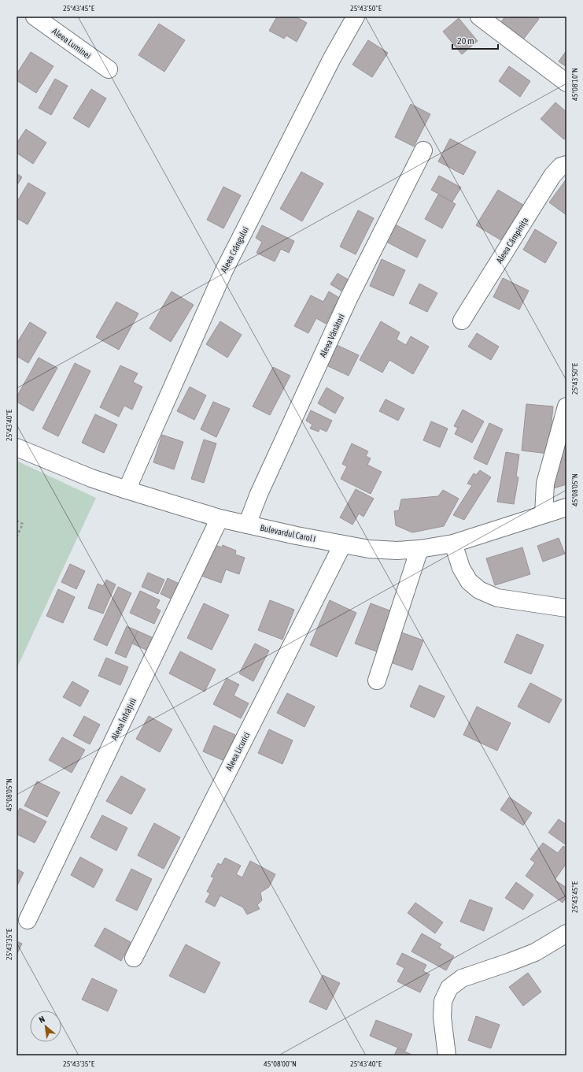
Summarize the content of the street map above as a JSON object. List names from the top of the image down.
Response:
{
  "streets": {
    "street": [
      "Aleea Luminei",
      "Aleea Câmpinița",
      "Aleea Crângului",
      "Aleea Vânători",
      "Bulevardul Carol I",
      "Aleea Înfrățirii",
      "Aleea Licurici"
    ]
  },
  "crossings": [
    ["Aleea Crângului", "Bulevardul Carol I"],
    ["Aleea Vânători", "Bulevardul Carol I"],
    ["Bulevardul Carol I", "Aleea Înfrățirii"],
    ["Bulevardul Carol I", "Aleea Licurici"]
  ],
  "scale_bar": "20 m",
  "north": "top left",
  "coordinates": [
    "25°43'45\"E",
    "25°43'50\"E",
    "45°08'10\"N",
    "25°43'40\"E",
    "45°08'05\"N",
    "25°43'35\"E",
    "45°08'00\"N"
  ]
}
